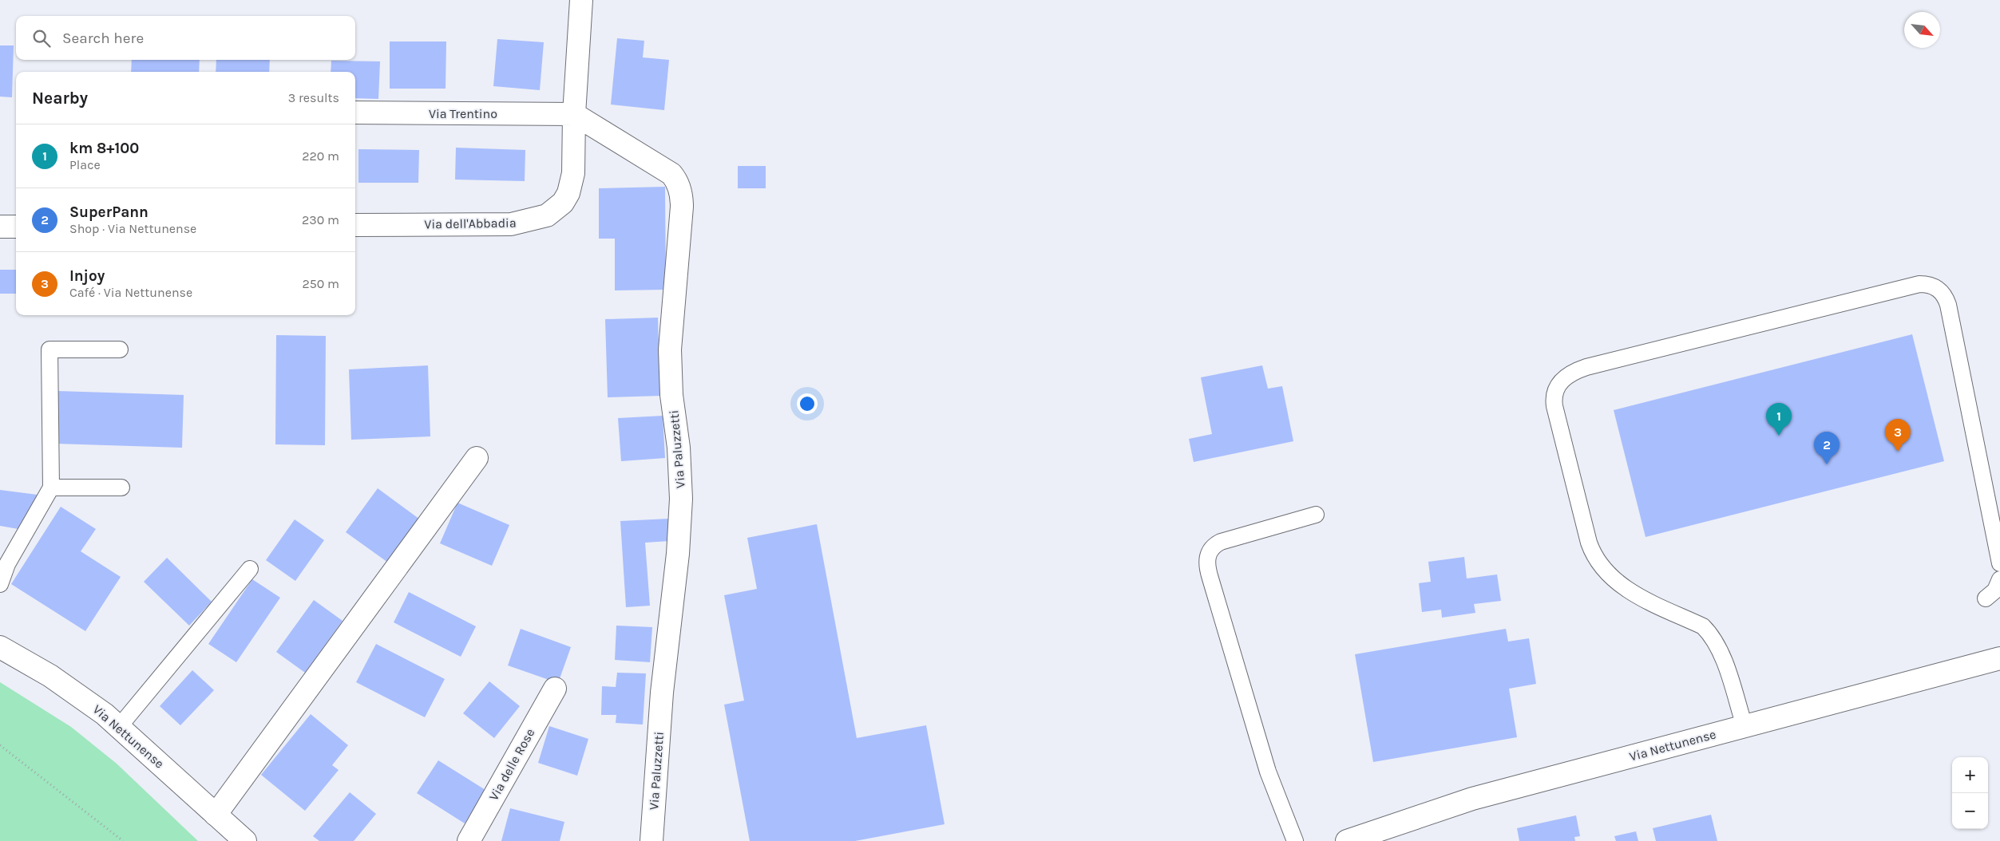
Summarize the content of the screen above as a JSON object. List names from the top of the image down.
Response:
{
  "streets": {
    "street": [
      "Via Trentino",
      "Via dell'Abbadia",
      "Via Paluzzetti",
      "Via Nettunense",
      "Via delle Rose"
    ]
  },
  "crossings": [
    ["Via Trentino", "Via dell'Abbadia"],
    ["Via Trentino", "Via Paluzzetti"],
    ["Via dell'Abbadia", "Via Paluzzetti"]
  ],
  "north": "bottom right",
  "page": {
    "search": "Search here",
    "heading": ["Nearby", "3 results"],
    "list": [
      {
        "mark": "1",
        "name": "km 8+100",
        "note": "Place",
        "value": "220 m"
      },
      {
        "mark": "2",
        "name": "SuperPann",
        "note": "Shop · Via Nettunense",
        "value": "230 m"
      },
      {
        "mark": "3",
        "name": "Injoy",
        "note": "Café · Via Nettunense",
        "value": "250 m"
      }
    ],
    "pins": ["1", "3", "2"],
    "map_buttons": ["+", "−"]
  }
}
